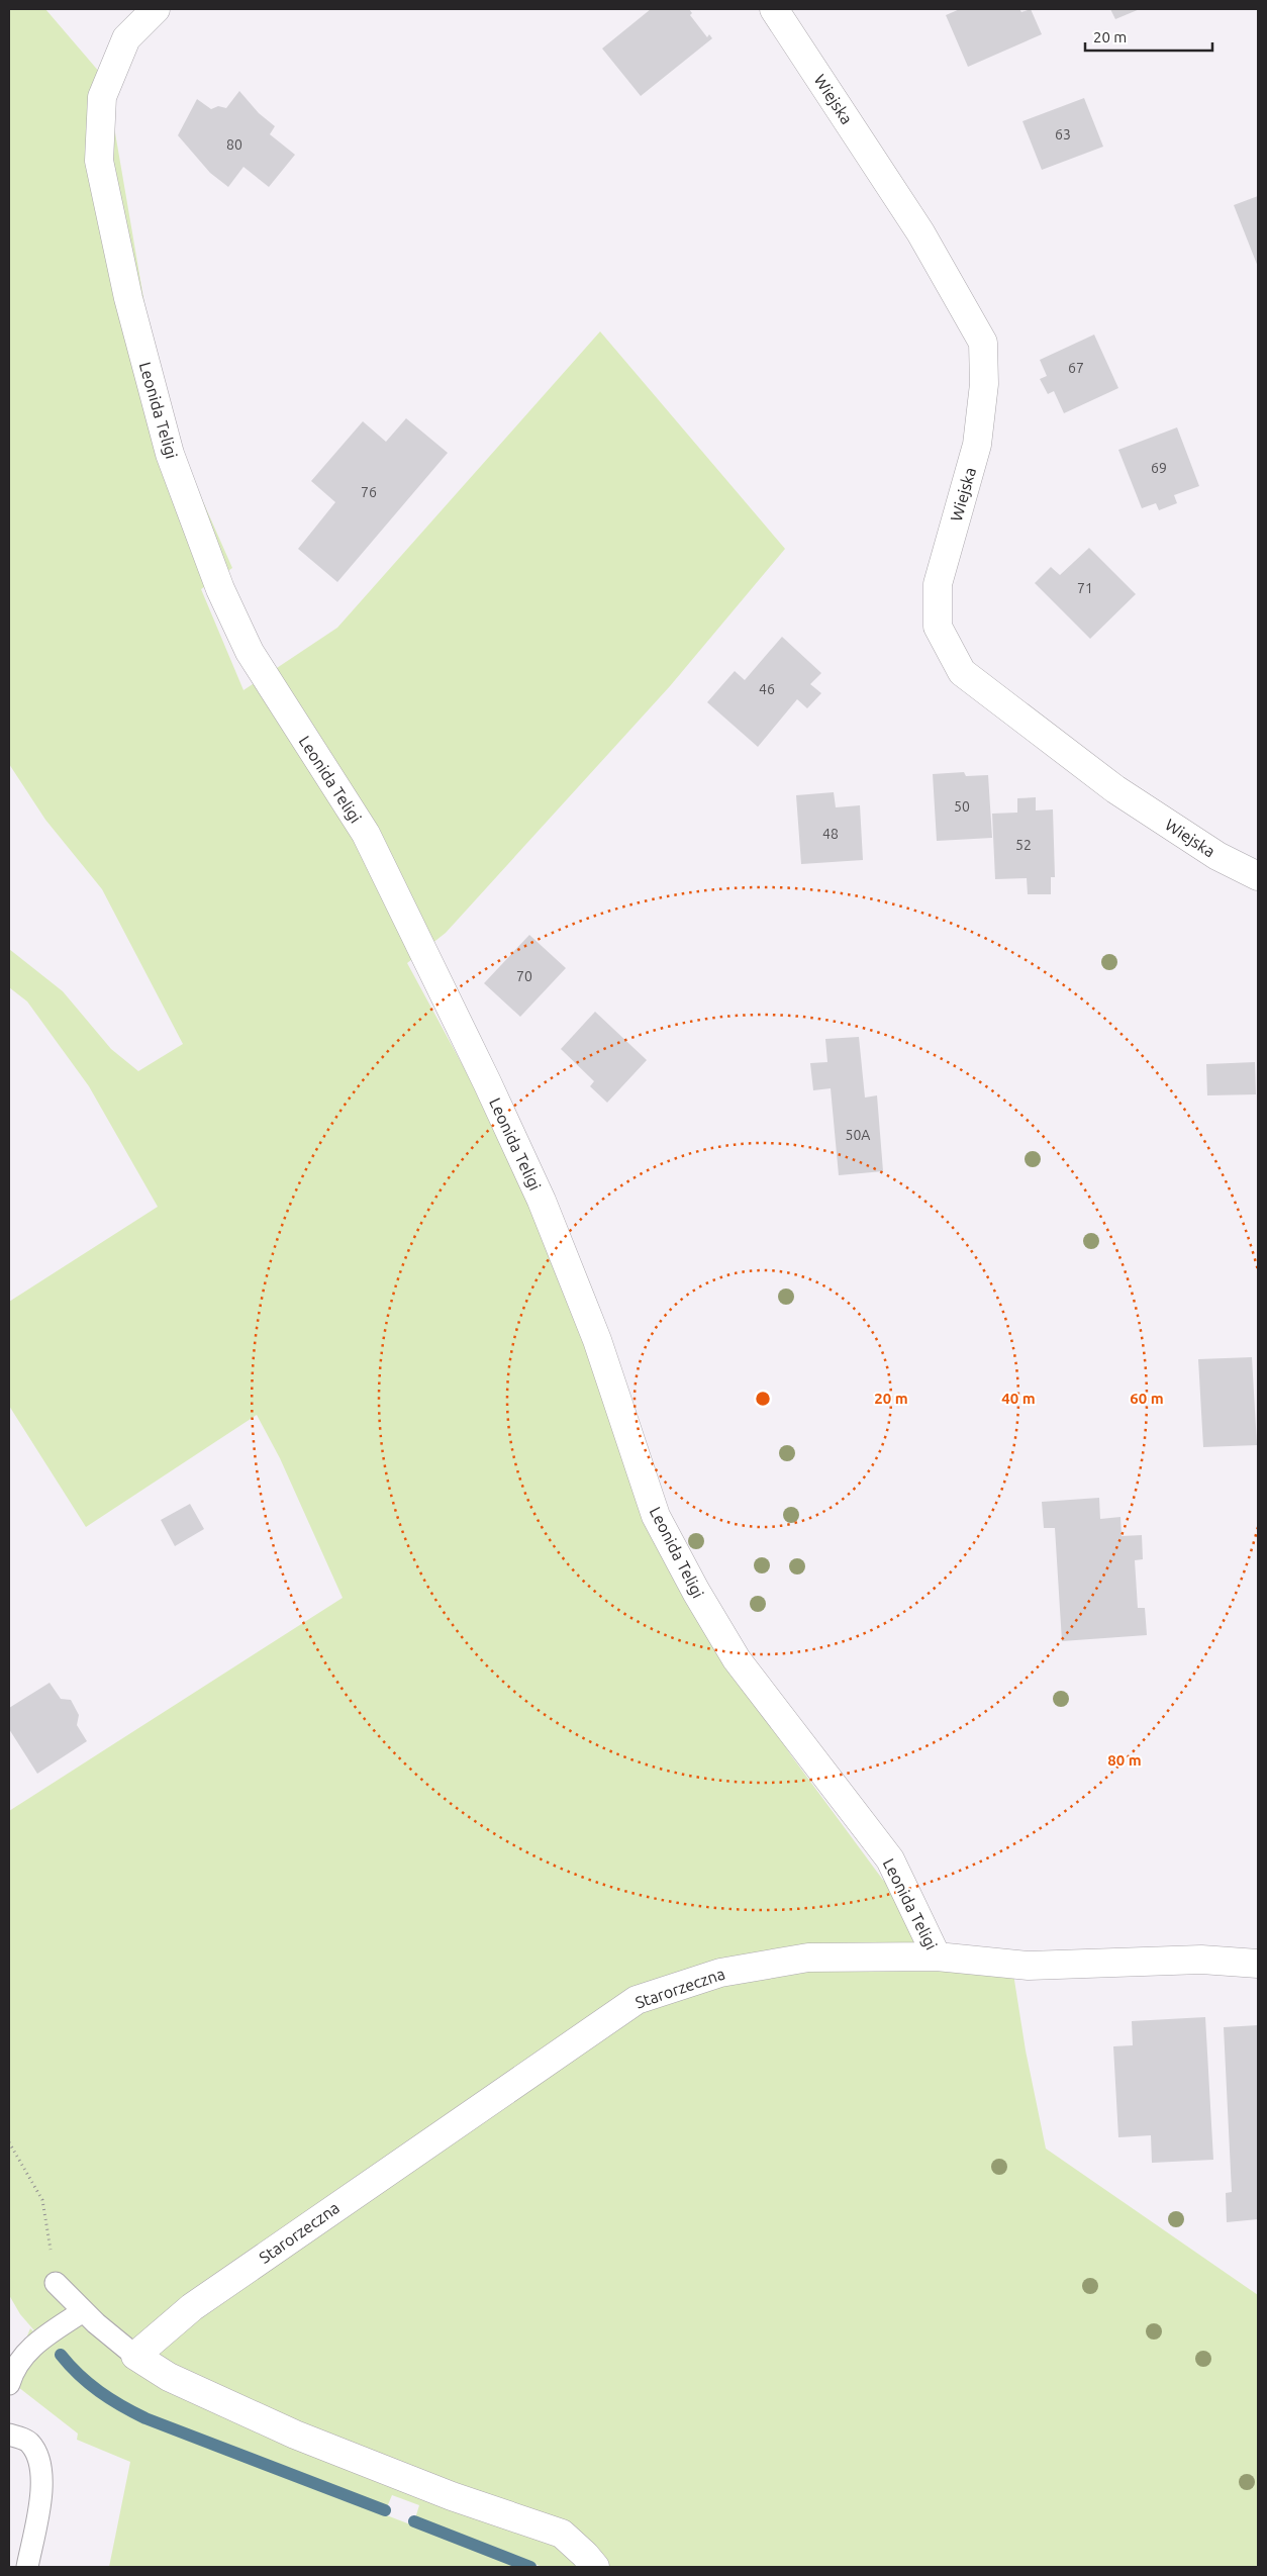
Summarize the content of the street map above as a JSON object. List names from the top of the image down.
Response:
{
  "streets": {
    "street": ["Wiejska", "Leonida Teligi", "Starorzeczna"]
  },
  "crossings": [
    ["Leonida Teligi", "Starorzeczna"]
  ],
  "house_numbers": [
    "63",
    "80",
    "67",
    "69",
    "76",
    "71",
    "46",
    "50",
    "48",
    "52",
    "70",
    "50A"
  ],
  "scale_bar": "20 m",
  "rings": [
    "20 m",
    "40 m",
    "60 m",
    "80 m"
  ]
}
